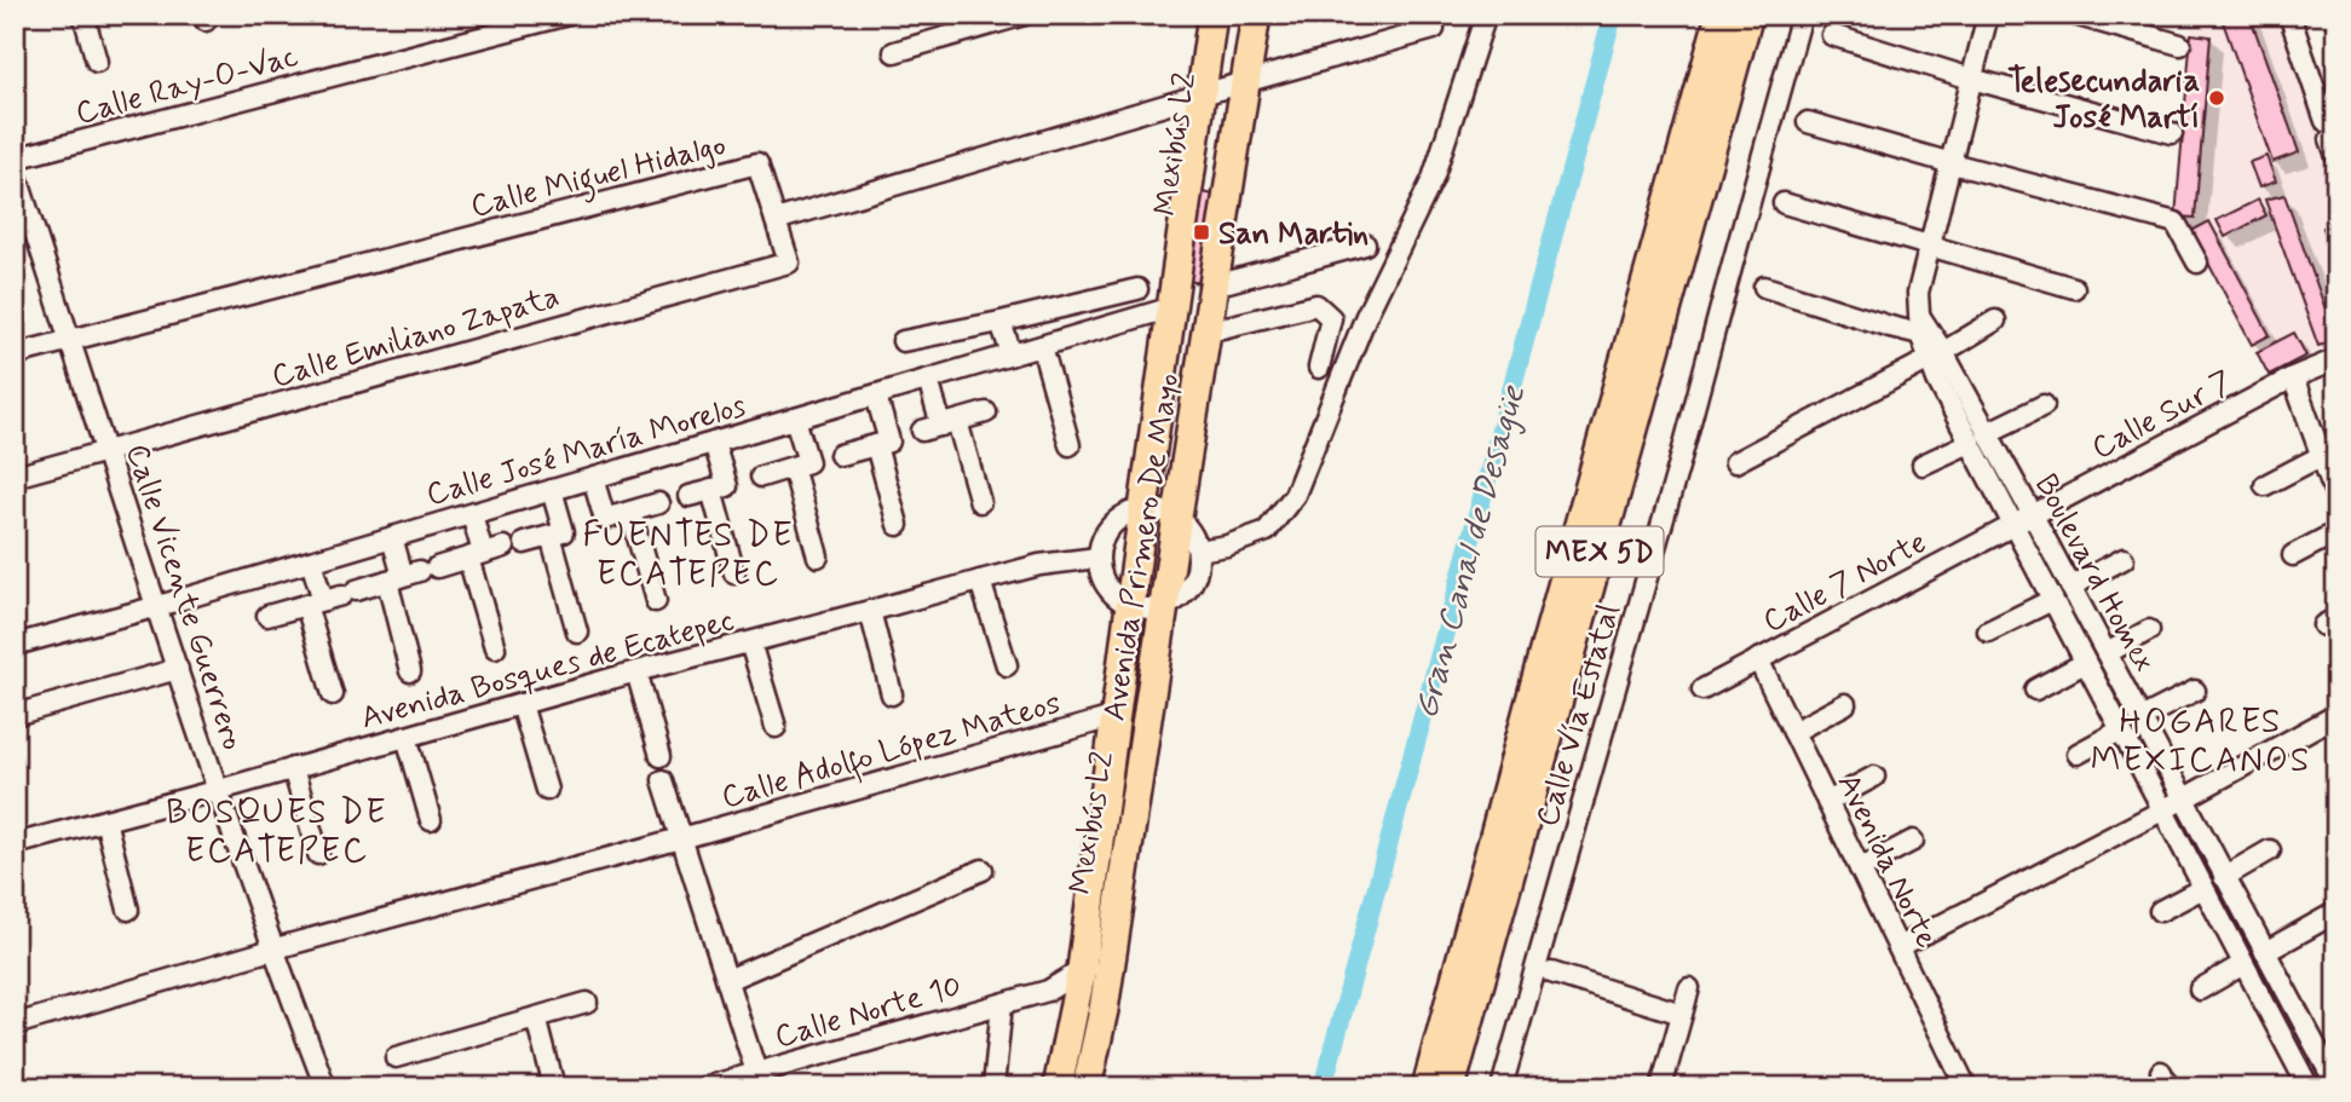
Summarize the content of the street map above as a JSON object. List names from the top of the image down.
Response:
{
  "streets": {
    "highway": ["Avenida Primero De Mayo", "MEX 5D"],
    "street": [
      "Calle Ray-O-Vac",
      "Mexibús L2",
      "Calle Miguel Hidalgo",
      "Calle Emiliano Zapata",
      "Calle Sur 7",
      "Calle José María Morelos",
      "Boulevard Homex",
      "Calle 7 Norte",
      "Calle Vicente Guerrero",
      "Avenida Bosques de Ecatepec",
      "Calle Vía Estatal",
      "Calle Adolfo López Mateos",
      "Avenida Norte",
      "Calle Norte 10"
    ]
  },
  "crossings": [
    ["Mexibús L2", "Avenida Primero De Mayo"],
    ["Calle Miguel Hidalgo", "Calle Emiliano Zapata"],
    ["Calle Miguel Hidalgo", "Calle Vicente Guerrero"],
    ["Calle Emiliano Zapata", "Calle Vicente Guerrero"],
    ["Calle Sur 7", "Boulevard Homex"],
    ["Calle Sur 7", "Calle 7 Norte"],
    ["Calle José María Morelos", "Avenida Primero De Mayo"],
    ["Calle José María Morelos", "Calle Vicente Guerrero"],
    ["Avenida Primero De Mayo", "Calle Adolfo López Mateos"],
    ["Avenida Primero De Mayo", "Calle Norte 10"],
    ["Boulevard Homex", "Calle 7 Norte"],
    ["Calle 7 Norte", "Avenida Norte"],
    ["Calle Vicente Guerrero", "Avenida Bosques de Ecatepec"],
    ["Calle Vicente Guerrero", "Calle Adolfo López Mateos"]
  ],
  "districts": ["FUENTES DE ECATEPEC", "HOGARES MEXICANOS", "BOSQUES DE ECATEPEC"],
  "water": ["Gran Canal de Desagüe"],
  "places": {
    "other": ["Telesecundaria José Martí"],
    "transit": ["San Martin"]
  }
}
